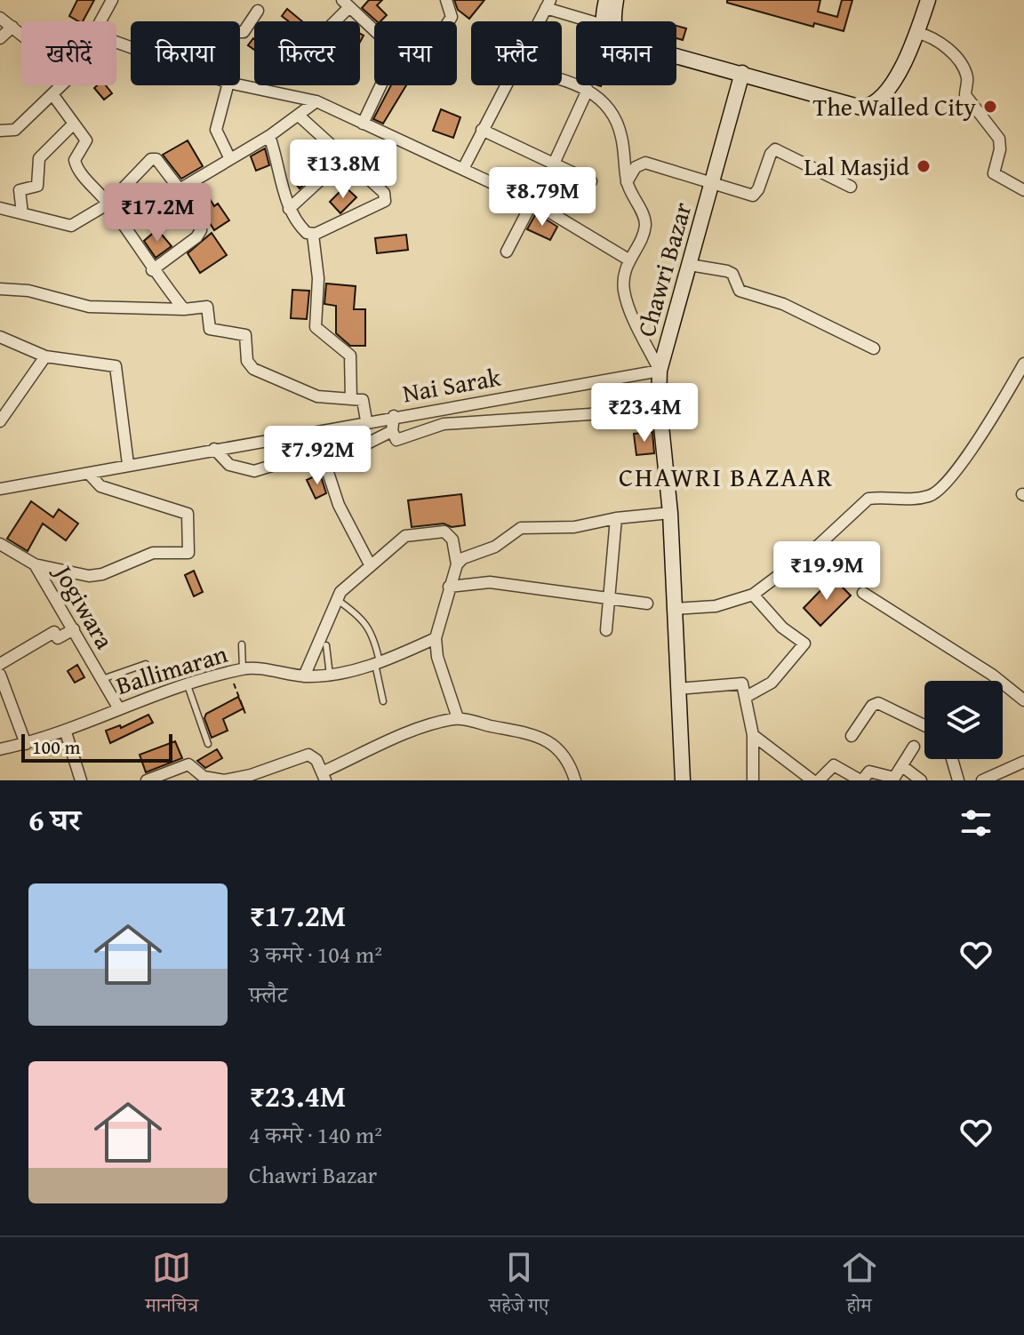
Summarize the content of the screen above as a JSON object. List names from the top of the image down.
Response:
{
  "streets": {
    "street": [
      "Chawri Bazar",
      "Nai Sarak",
      "Jogiwara",
      "Ballimaran"
    ]
  },
  "crossings": [
    ["Chawri Bazar", "Nai Sarak"],
    ["Jogiwara", "Ballimaran"]
  ],
  "districts": ["CHAWRI BAZAAR"],
  "places": ["The Walled City", "Lal Masjid"],
  "scale_bar": "100 m",
  "page": {
    "chip": [
      "खरीदें",
      "किराया",
      "फ़िल्टर",
      "नया",
      "फ़्लैट",
      "मकान"
    ],
    "price": [
      "₹13.8M",
      "₹8.79M",
      "₹17.2M",
      "₹23.4M",
      "₹7.92M",
      "₹19.9M"
    ],
    "scale": "100 m",
    "heading": "6 घर",
    "list": [
      {
        "name": "₹17.2M",
        "note": "3 कमरे · 104 m² · फ़्लैट"
      },
      {
        "name": "₹23.4M",
        "note": "4 कमरे · 140 m² · Chawri Bazar"
      }
    ],
    "tabs": ["मानचित्र", "सहेजे गए", "होम"]
  }
}
